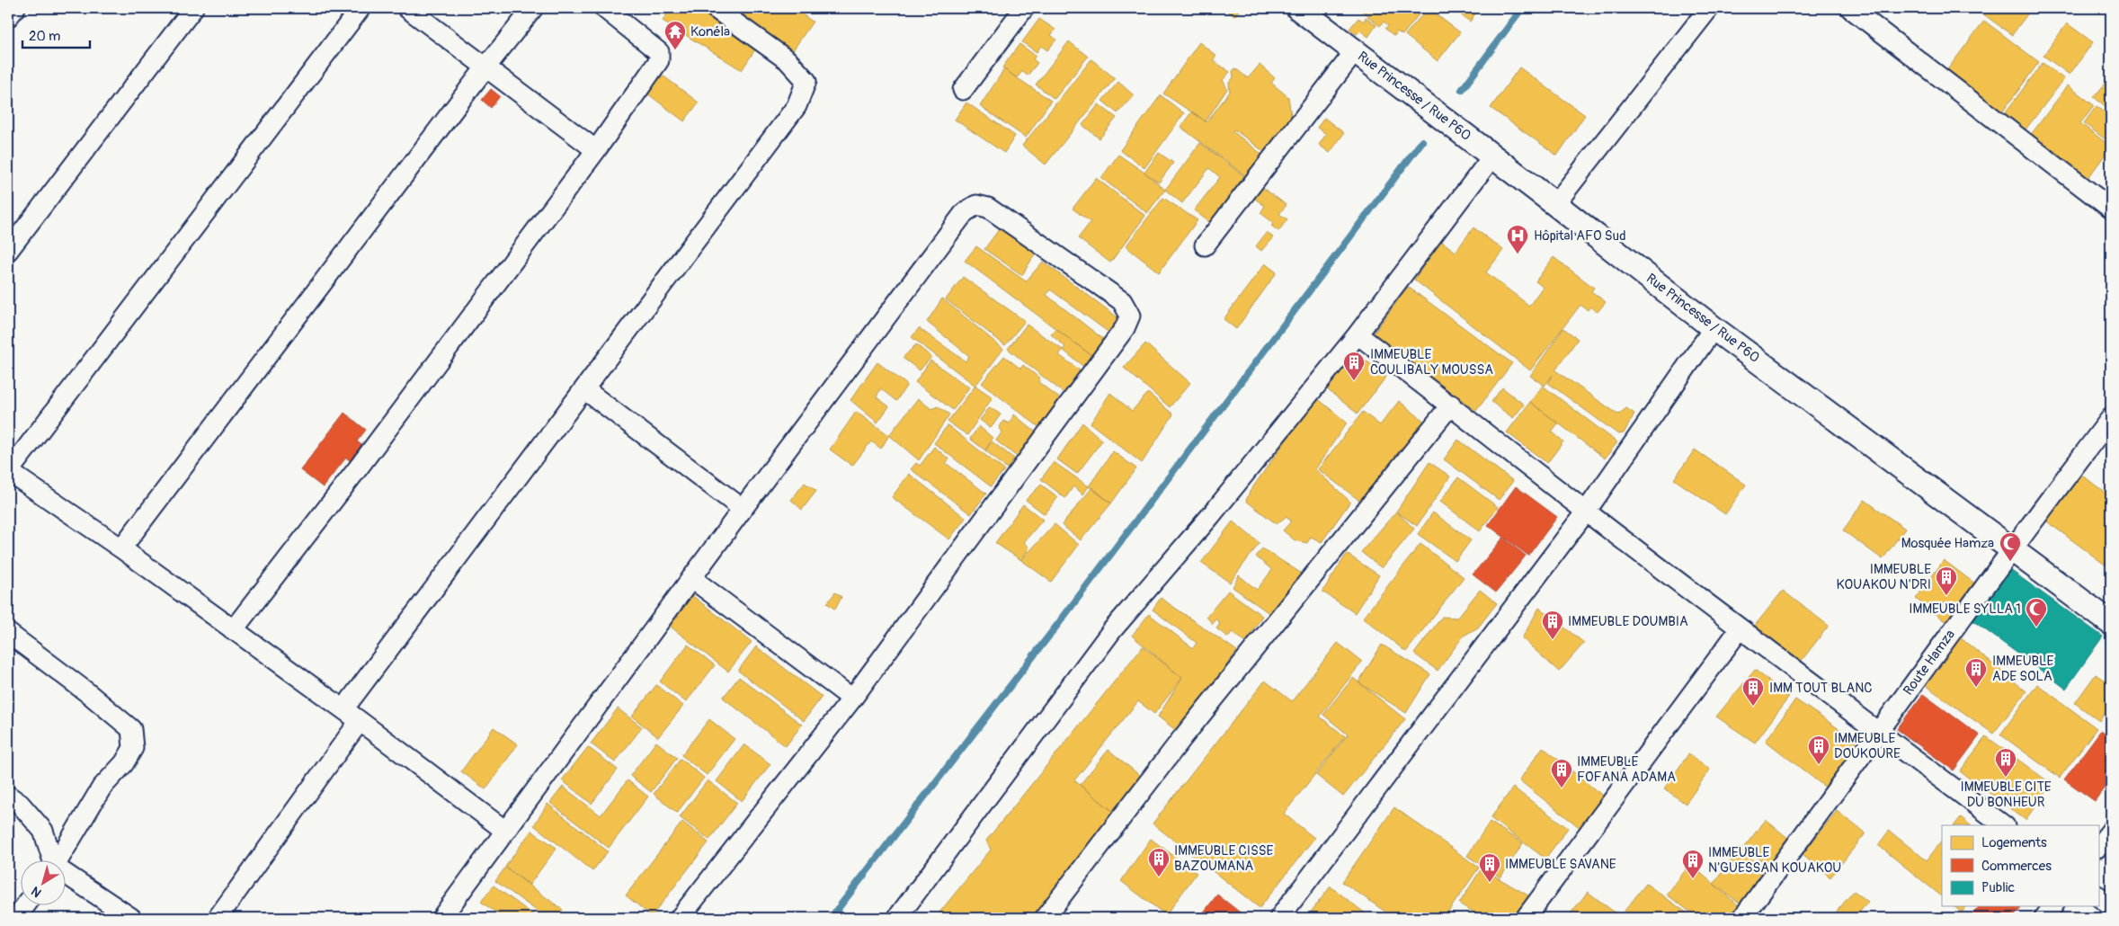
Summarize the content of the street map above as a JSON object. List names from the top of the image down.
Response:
{
  "streets": {
    "street": ["Rue Princesse / Rue P60", "Route Hamza"]
  },
  "crossings": [
    ["Rue Princesse / Rue P60", "Route Hamza"]
  ],
  "places": {
    "temple": ["Konéla"],
    "hospital": ["Hôpital AFO Sud"],
    "building": [
      "IMMEUBLE COULIBALY MOUSSA",
      "IMMEUBLE KOUAKOU N'DRI",
      "IMMEUBLE DOUMBIA",
      "IMMEUBLE ADE SOLA",
      "IMM TOUT BLANC",
      "IMMEUBLE DOUKOURE",
      "IMMEUBLE CITE DU BONHEUR",
      "IMMEUBLE FOFANA ADAMA",
      "IMMEUBLE CISSE BAZOUMANA",
      "IMMEUBLE N'GUESSAN KOUAKOU",
      "IMMEUBLE SAVANE"
    ],
    "mosque": ["Mosquée Hamza", "IMMEUBLE SYLLA 1"]
  },
  "legend": ["Logements", "Commerces", "Public"],
  "scale_bar": "20 m",
  "north": "bottom left"
}
